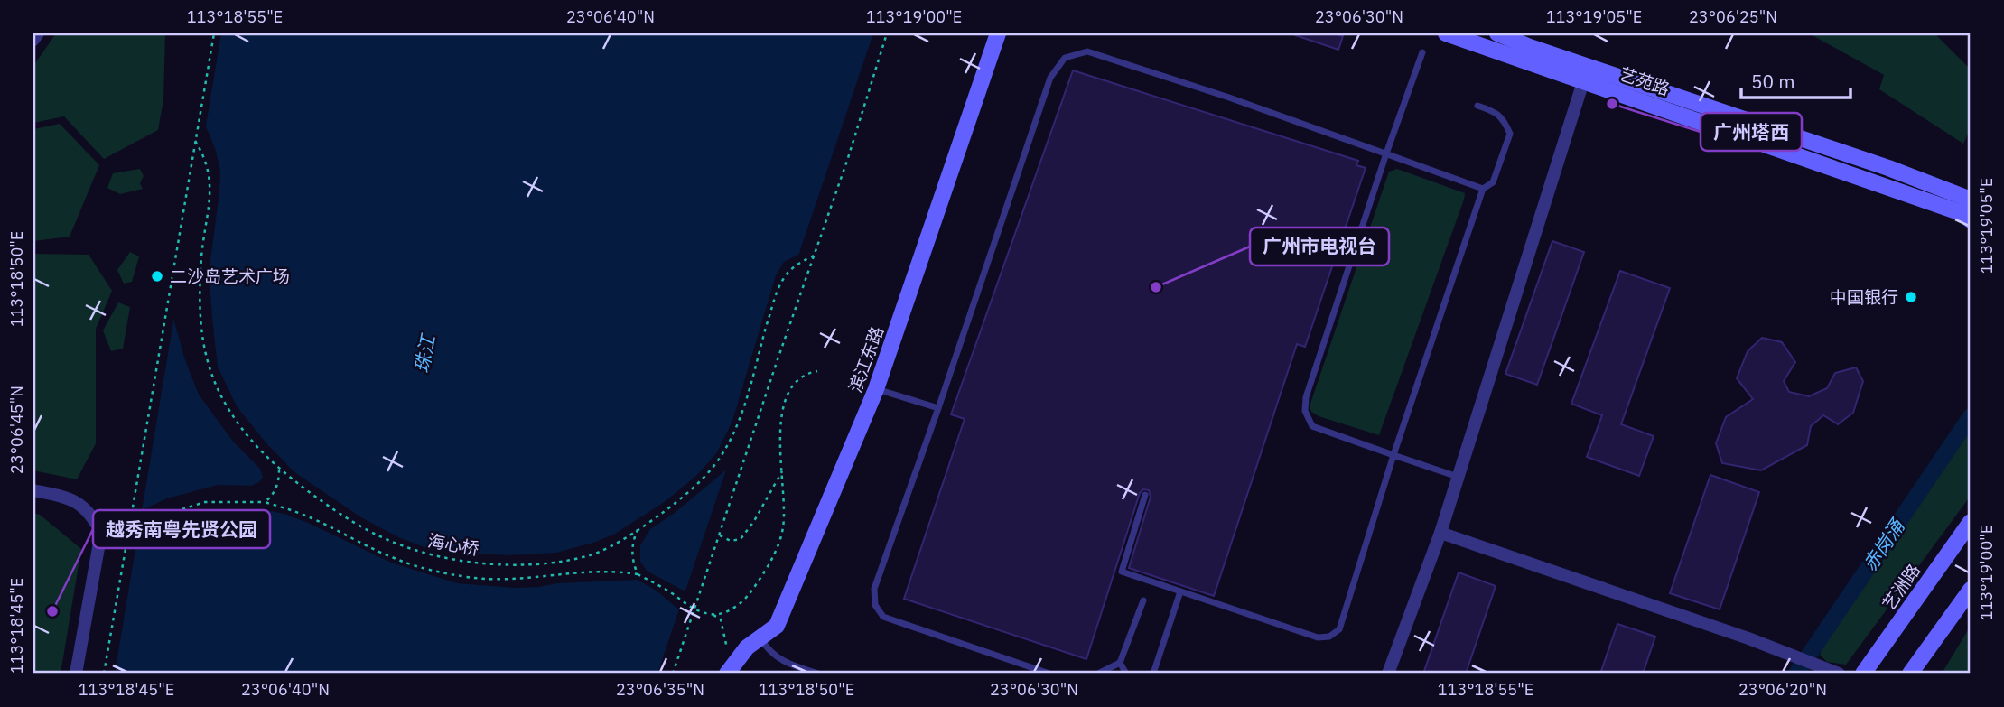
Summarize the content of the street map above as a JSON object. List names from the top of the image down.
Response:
{
  "streets": {
    "street": ["艺苑路", "滨江东路", "艺洲路"],
    "path": ["海心桥"]
  },
  "water": ["珠江", "赤岗涌"],
  "places": [
    "广州塔西",
    "二沙岛艺术广场",
    "广州市电视台",
    "中国银行",
    "越秀南粤先贤公园"
  ],
  "scale_bar": "50 m",
  "coordinates": [
    "113°18'55\"E",
    "23°06'40\"N",
    "113°19'00\"E",
    "23°06'30\"N",
    "113°19'05\"E",
    "23°06'25\"N",
    "113°18'50\"E",
    "23°06'45\"N",
    "113°18'45\"E",
    "23°06'35\"N",
    "23°06'20\"N"
  ]
}
